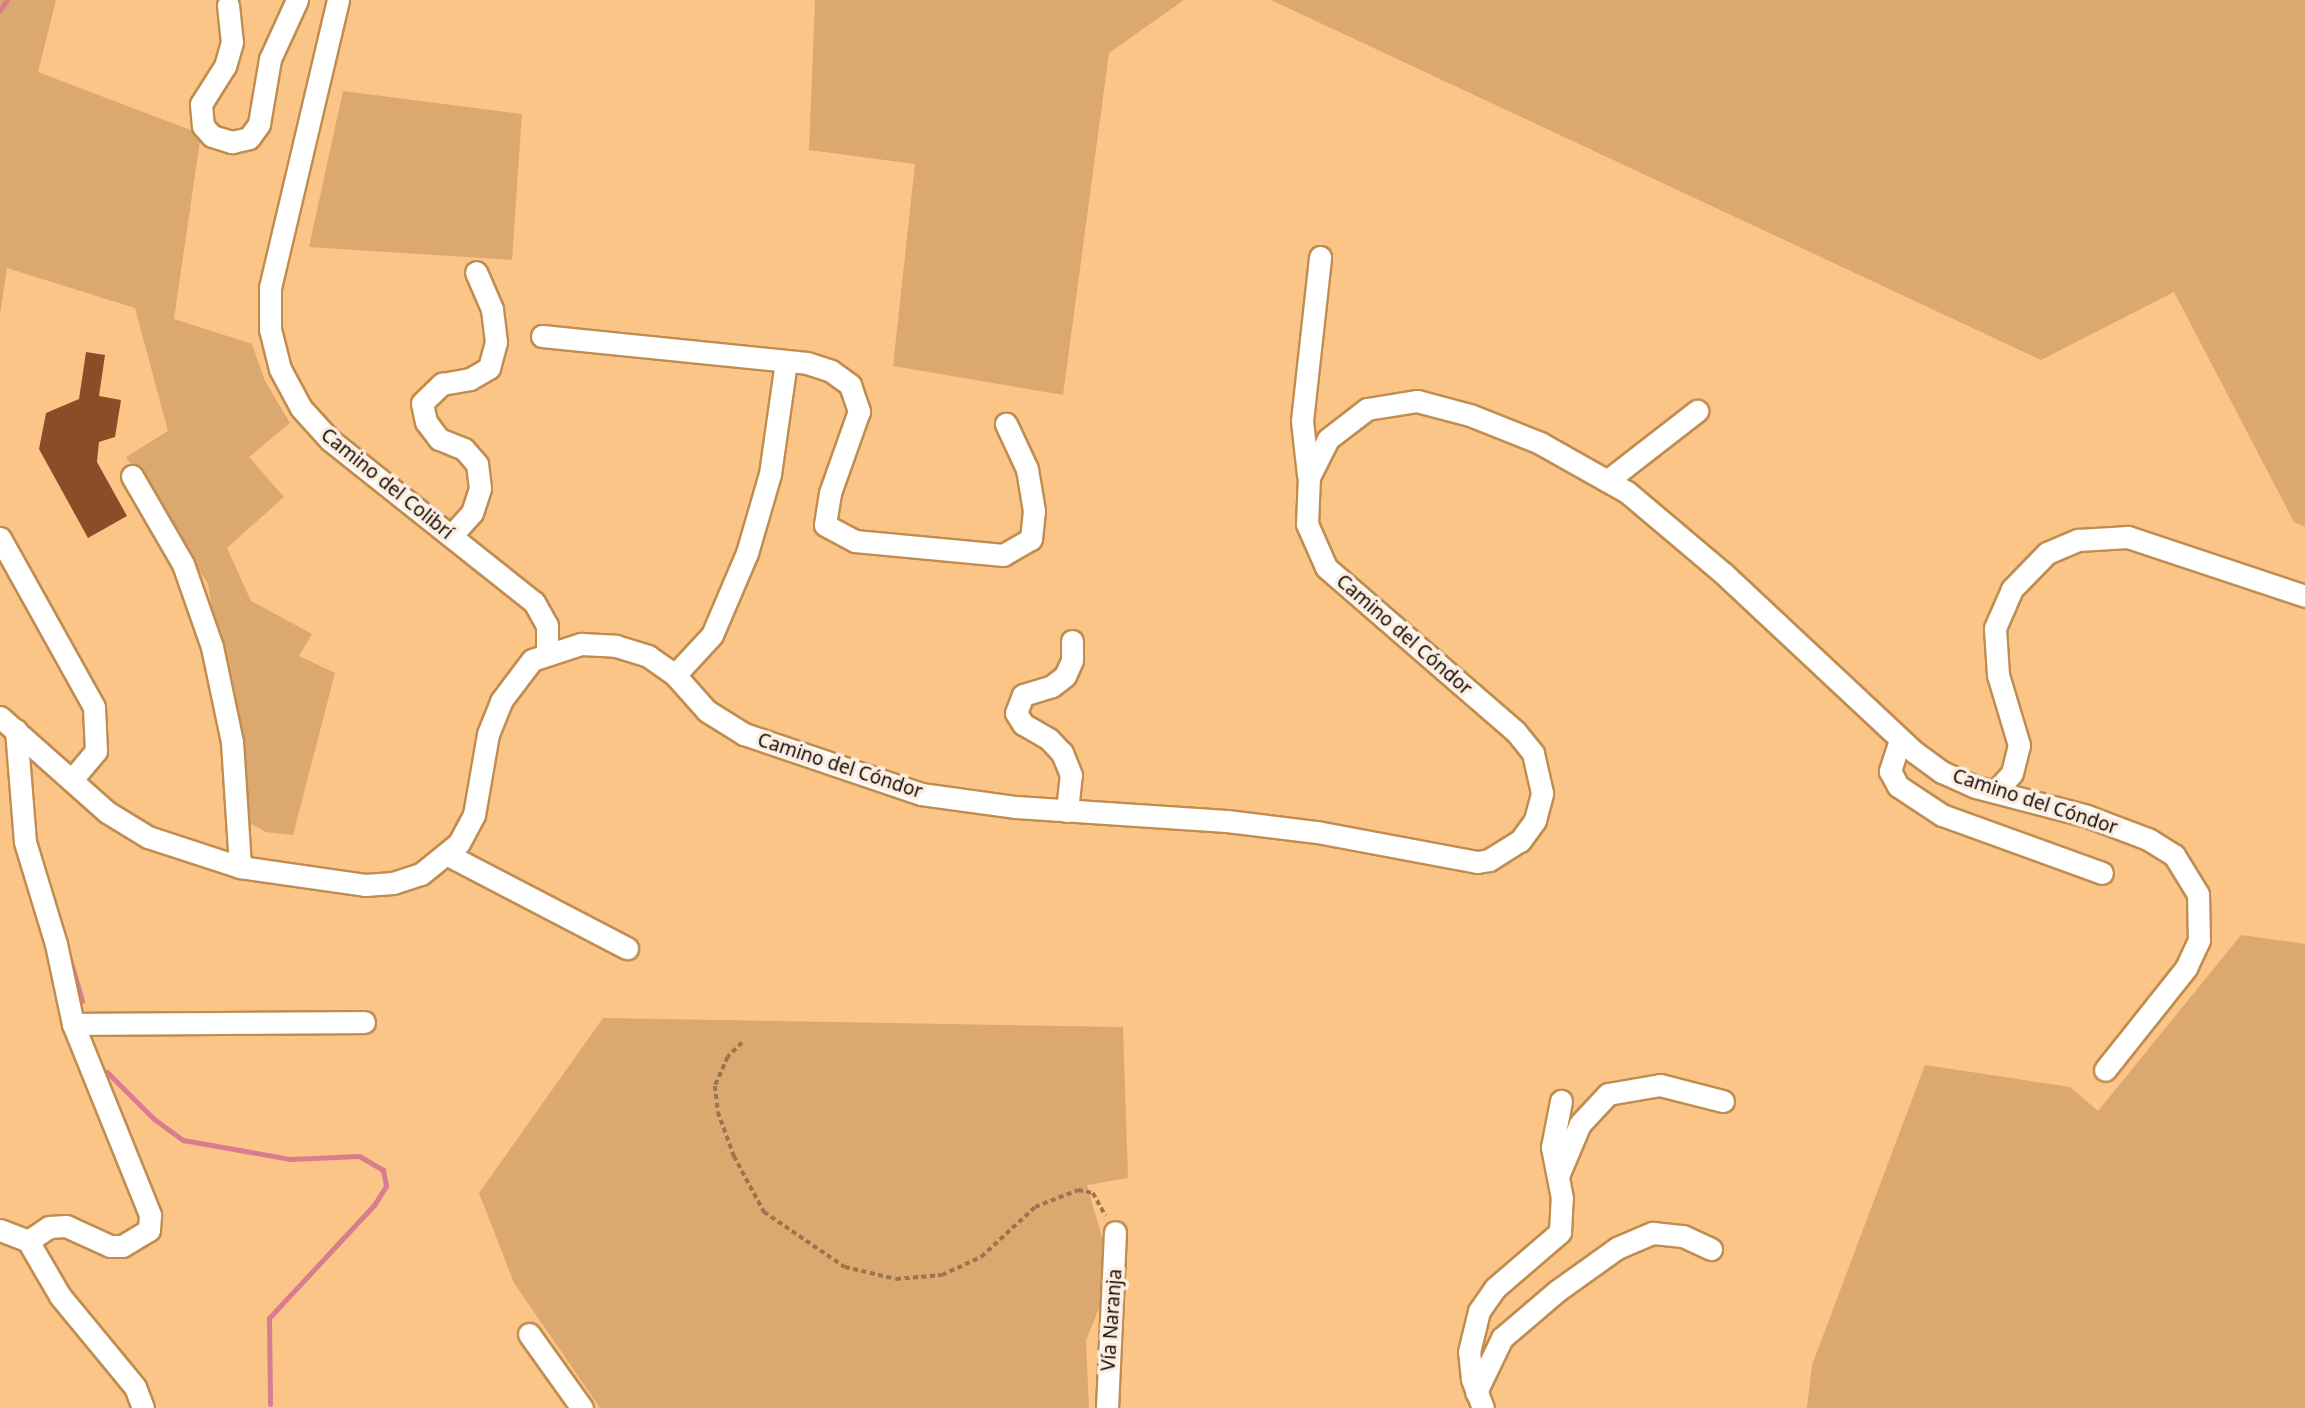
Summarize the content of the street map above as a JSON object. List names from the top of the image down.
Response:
{
  "streets": {
    "street": ["Camino del Colibrí", "Camino del Cóndor", "Vía Naranja"]
  },
  "crossings": [
    ["Camino del Colibrí", "Camino del Cóndor"]
  ]
}
